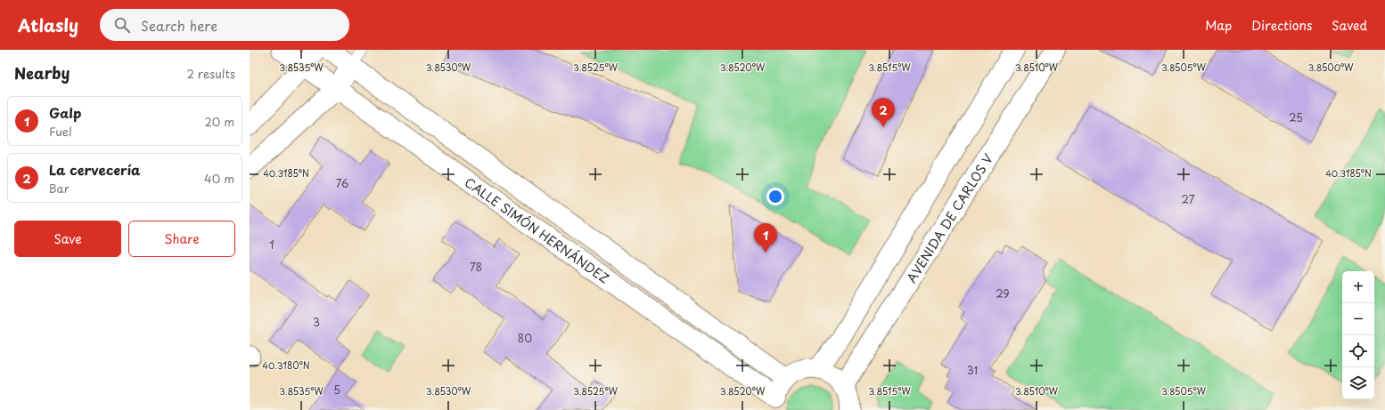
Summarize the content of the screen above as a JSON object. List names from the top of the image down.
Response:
{
  "streets": {
    "street": ["AVENIDA DE CARLOS V", "CALLE SIMÓN HERNÁNDEZ"]
  },
  "house_numbers": [
    "25",
    "76",
    "27",
    "1",
    "78",
    "29",
    "3",
    "80",
    "31",
    "5"
  ],
  "page": {
    "header": "Atlasly",
    "search": "Search here",
    "nav": ["Map", "Directions", "Saved"],
    "heading": ["Nearby", "2 results"],
    "list": [
      {
        "mark": "1",
        "name": "Galp",
        "note": "Fuel",
        "value": "20 m"
      },
      {
        "mark": "2",
        "name": "La cervecería",
        "note": "Bar",
        "value": "40 m"
      }
    ],
    "pins": ["2", "1"],
    "buttons": ["Save", "Share"],
    "map_buttons": ["+", "−"]
  },
  "coordinates": [
    "3.8535°W",
    "3.8530°W",
    "3.8525°W",
    "3.8520°W",
    "3.8515°W",
    "3.8510°W",
    "3.8505°W",
    "3.8500°W",
    "40.3185°N",
    "40.3180°N"
  ]
}
